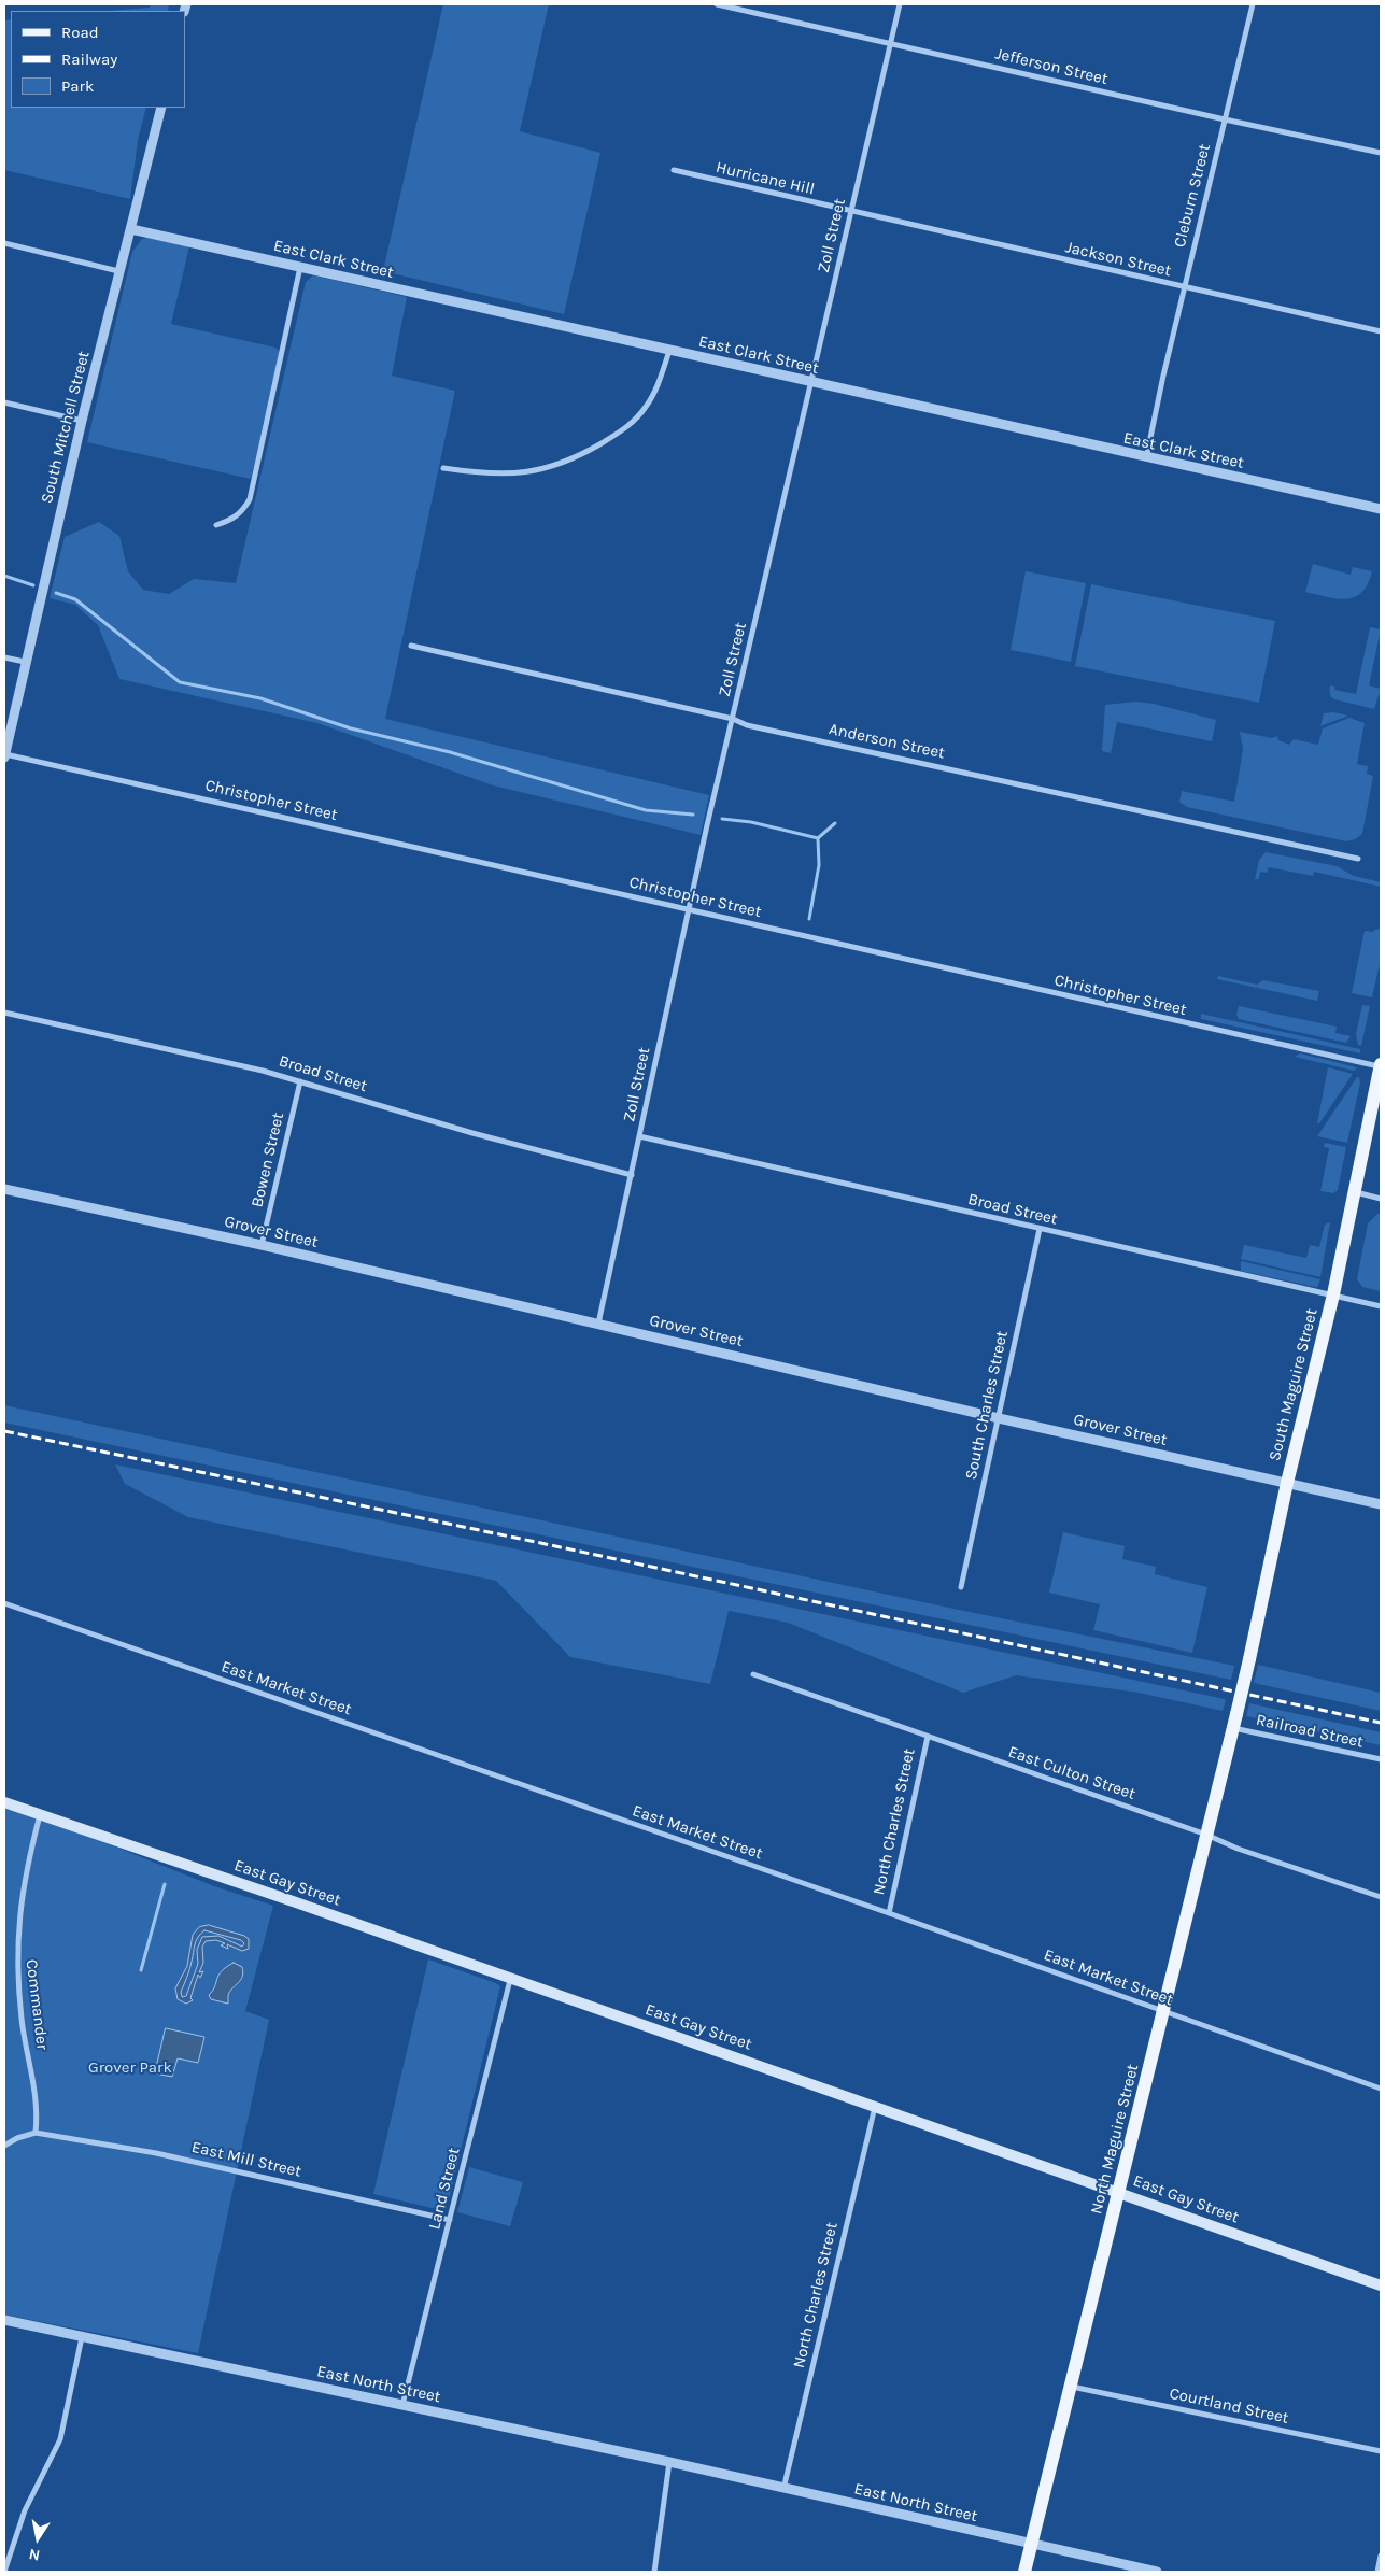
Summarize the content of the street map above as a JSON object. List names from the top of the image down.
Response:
{
  "streets": {
    "main road": ["South Maguire Street", "East Gay Street", "North Maguire Street"],
    "street": [
      "Jefferson Street",
      "Hurricane Hill",
      "Cleburn Street",
      "Zoll Street",
      "East Clark Street",
      "Jackson Street",
      "South Mitchell Street",
      "Anderson Street",
      "Christopher Street",
      "Broad Street",
      "Bowen Street",
      "Grover Street",
      "South Charles Street",
      "East Market Street",
      "Railroad Street",
      "East Culton Street",
      "North Charles Street",
      "Commander",
      "East Mill Street",
      "Land Street",
      "East North Street",
      "Courtland Street"
    ]
  },
  "crossings": [
    ["Jefferson Street", "Cleburn Street"],
    ["Jefferson Street", "Zoll Street"],
    ["Hurricane Hill", "Zoll Street"],
    ["Hurricane Hill", "Jackson Street"],
    ["Cleburn Street", "East Clark Street"],
    ["Cleburn Street", "Jackson Street"],
    ["Zoll Street", "East Clark Street"],
    ["Zoll Street", "Jackson Street"],
    ["Zoll Street", "Anderson Street"],
    ["Zoll Street", "Christopher Street"],
    ["Zoll Street", "Broad Street"],
    ["Zoll Street", "Grover Street"],
    ["East Clark Street", "South Mitchell Street"],
    ["South Mitchell Street", "Christopher Street"],
    ["Christopher Street", "South Maguire Street"],
    ["Broad Street", "Bowen Street"],
    ["Broad Street", "South Maguire Street"],
    ["Broad Street", "South Charles Street"],
    ["Bowen Street", "Grover Street"],
    ["Grover Street", "South Maguire Street"],
    ["Grover Street", "South Charles Street"],
    ["South Maguire Street", "North Maguire Street"],
    ["East Market Street", "North Charles Street"],
    ["East Market Street", "North Maguire Street"],
    ["Railroad Street", "North Maguire Street"],
    ["East Culton Street", "North Charles Street"],
    ["East Culton Street", "North Maguire Street"],
    ["North Charles Street", "East Gay Street"],
    ["North Charles Street", "East North Street"],
    ["East Gay Street", "Commander"],
    ["East Gay Street", "North Maguire Street"],
    ["East Gay Street", "Land Street"],
    ["Commander", "East Mill Street"],
    ["North Maguire Street", "East North Street"],
    ["North Maguire Street", "Courtland Street"],
    ["East Mill Street", "Land Street"],
    ["Land Street", "East North Street"]
  ],
  "parks": ["Grover Park"],
  "legend": ["Road", "Railway", "Park"],
  "north": "bottom"
}
